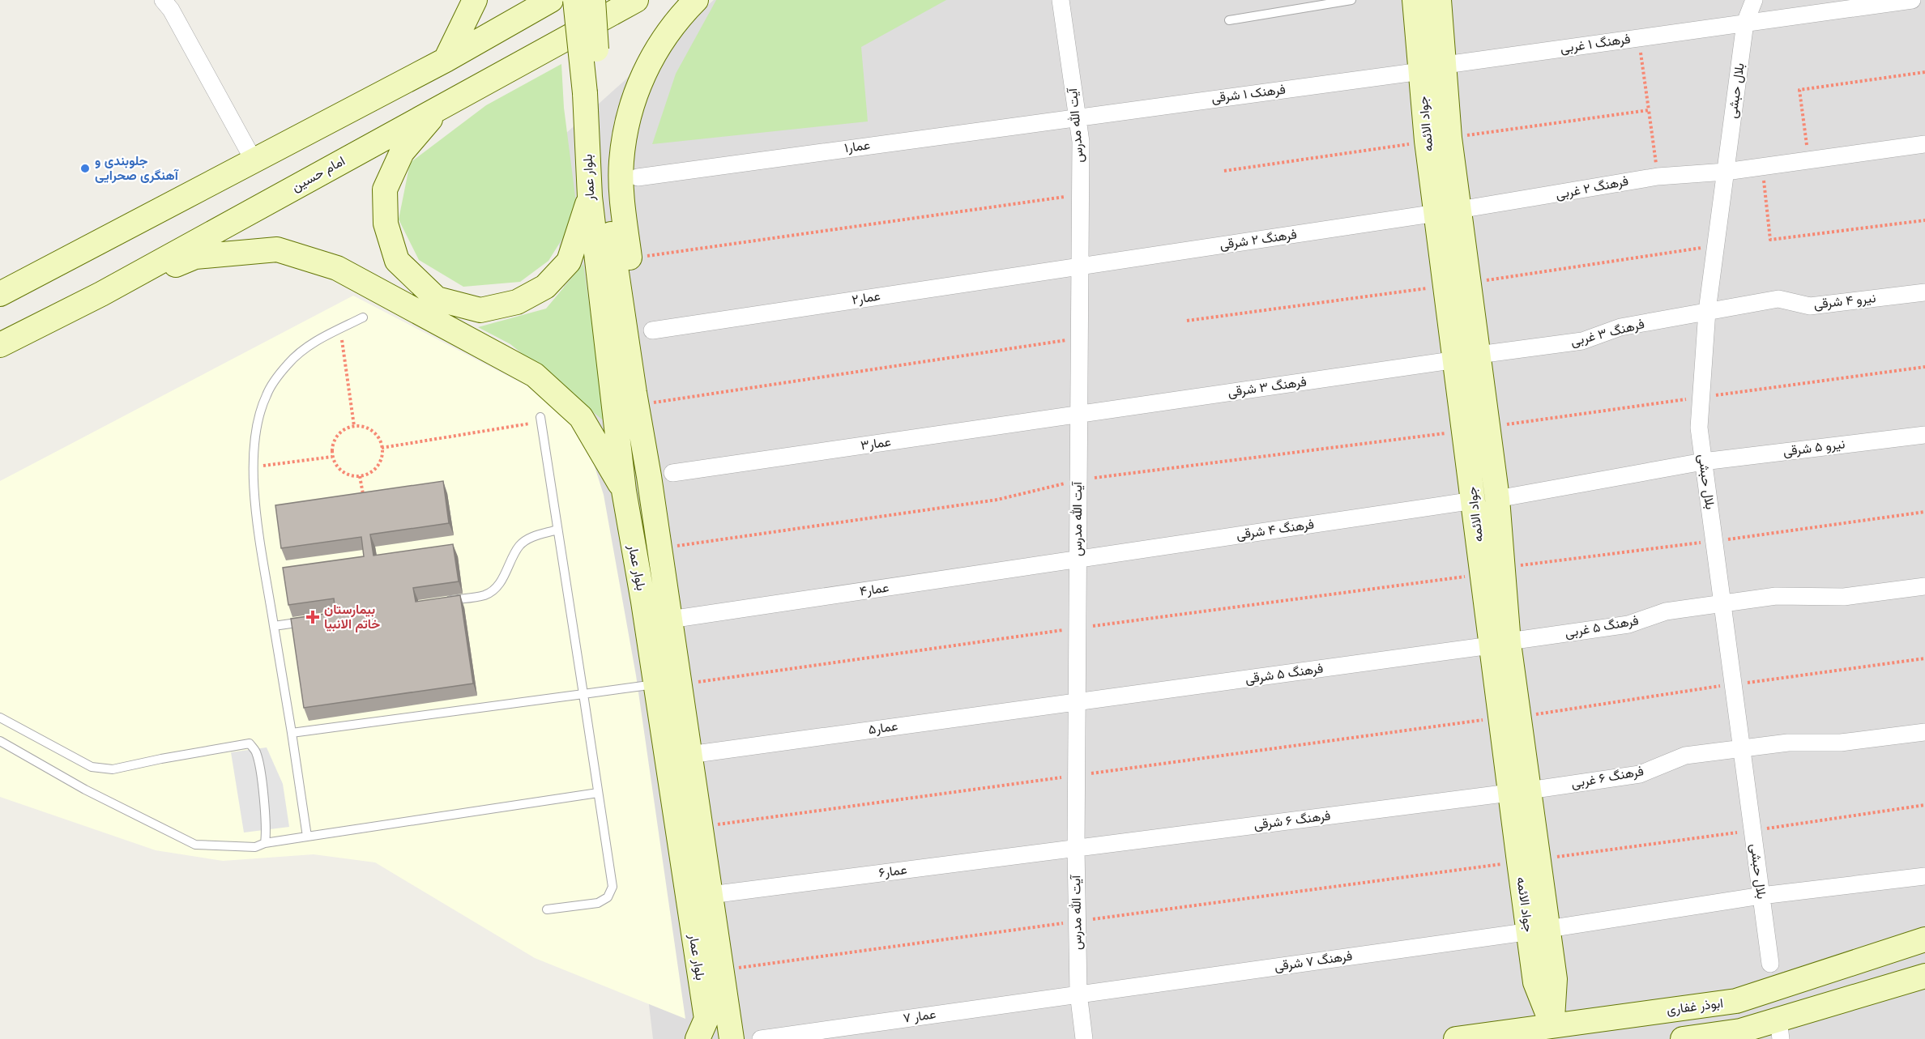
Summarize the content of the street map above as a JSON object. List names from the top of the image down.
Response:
{
  "streets": {
    "main road": [
      "جواد الائمه",
      "امام حسین",
      "بلوار عمار",
      "ابوذر غفاری"
    ],
    "street": [
      "فرهنگ ۱ غربی",
      "بلال حبشی",
      "فرهنک ۱ شرقی",
      "آیت الله مدرس",
      "عمار۱",
      "فرهنگ ۲ غربی",
      "فرهنگ ۲ شرقی",
      "عمار۲",
      "نیرو ۴ شرقی",
      "فرهنگ ۳ غربی",
      "فرهنگ ۳ شرقی",
      "عمار۳",
      "نیرو ۵ شرقی",
      "فرهنگ ۴ شرقی",
      "عمار۴",
      "فرهنگ ۵ غربی",
      "فرهنگ ۵ شرقی",
      "عمار۵",
      "فرهنگ ۶ غربی",
      "فرهنگ ۶ شرقی",
      "عمار۶",
      "فرهنگ ۷ شرقی",
      "عمار ۷"
    ]
  },
  "crossings": [
    ["فرهنگ ۱ غربی", "بلال حبشی"],
    ["فرهنگ ۱ غربی", "جواد الائمه"],
    ["بلال حبشی", "فرهنگ ۲ غربی"],
    ["بلال حبشی", "نیرو ۴ شرقی"],
    ["بلال حبشی", "فرهنگ ۳ غربی"],
    ["بلال حبشی", "نیرو ۵ شرقی"],
    ["بلال حبشی", "فرهنگ ۵ غربی"],
    ["بلال حبشی", "فرهنگ ۶ غربی"],
    ["بلال حبشی", "فرهنگ ۷ شرقی"],
    ["فرهنک ۱ شرقی", "جواد الائمه"],
    ["فرهنک ۱ شرقی", "آیت الله مدرس"],
    ["فرهنک ۱ شرقی", "عمار۱"],
    ["جواد الائمه", "فرهنگ ۲ غربی"],
    ["جواد الائمه", "فرهنگ ۲ شرقی"],
    ["جواد الائمه", "فرهنگ ۳ غربی"],
    ["جواد الائمه", "فرهنگ ۳ شرقی"],
    ["جواد الائمه", "نیرو ۵ شرقی"],
    ["جواد الائمه", "فرهنگ ۴ شرقی"],
    ["جواد الائمه", "فرهنگ ۵ غربی"],
    ["جواد الائمه", "فرهنگ ۵ شرقی"],
    ["جواد الائمه", "فرهنگ ۶ غربی"],
    ["جواد الائمه", "فرهنگ ۶ شرقی"],
    ["جواد الائمه", "فرهنگ ۷ شرقی"],
    ["جواد الائمه", "ابوذر غفاری"],
    ["آیت الله مدرس", "عمار۱"],
    ["آیت الله مدرس", "فرهنگ ۲ شرقی"],
    ["آیت الله مدرس", "عمار۲"],
    ["آیت الله مدرس", "فرهنگ ۳ شرقی"],
    ["آیت الله مدرس", "عمار۳"],
    ["آیت الله مدرس", "فرهنگ ۴ شرقی"],
    ["آیت الله مدرس", "عمار۴"],
    ["آیت الله مدرس", "فرهنگ ۵ شرقی"],
    ["آیت الله مدرس", "عمار۵"],
    ["آیت الله مدرس", "فرهنگ ۶ شرقی"],
    ["آیت الله مدرس", "عمار۶"],
    ["آیت الله مدرس", "فرهنگ ۷ شرقی"],
    ["آیت الله مدرس", "عمار ۷"],
    ["بلوار عمار", "عمار۴"],
    ["بلوار عمار", "عمار۵"],
    ["بلوار عمار", "عمار۶"],
    ["فرهنگ ۲ غربی", "فرهنگ ۲ شرقی"],
    ["فرهنگ ۲ شرقی", "عمار۲"],
    ["نیرو ۴ شرقی", "فرهنگ ۳ غربی"],
    ["فرهنگ ۳ غربی", "فرهنگ ۳ شرقی"],
    ["فرهنگ ۳ شرقی", "عمار۳"],
    ["فرهنگ ۴ شرقی", "عمار۴"],
    ["فرهنگ ۵ غربی", "فرهنگ ۵ شرقی"],
    ["فرهنگ ۵ شرقی", "عمار۵"],
    ["فرهنگ ۶ غربی", "فرهنگ ۶ شرقی"],
    ["فرهنگ ۶ شرقی", "عمار۶"],
    ["فرهنگ ۷ شرقی", "عمار ۷"]
  ],
  "places": {
    "other": ["جلوبندی و آهنگری صحرایی"],
    "health": ["بیمارستان خاتم الانبیا"]
  }
}
